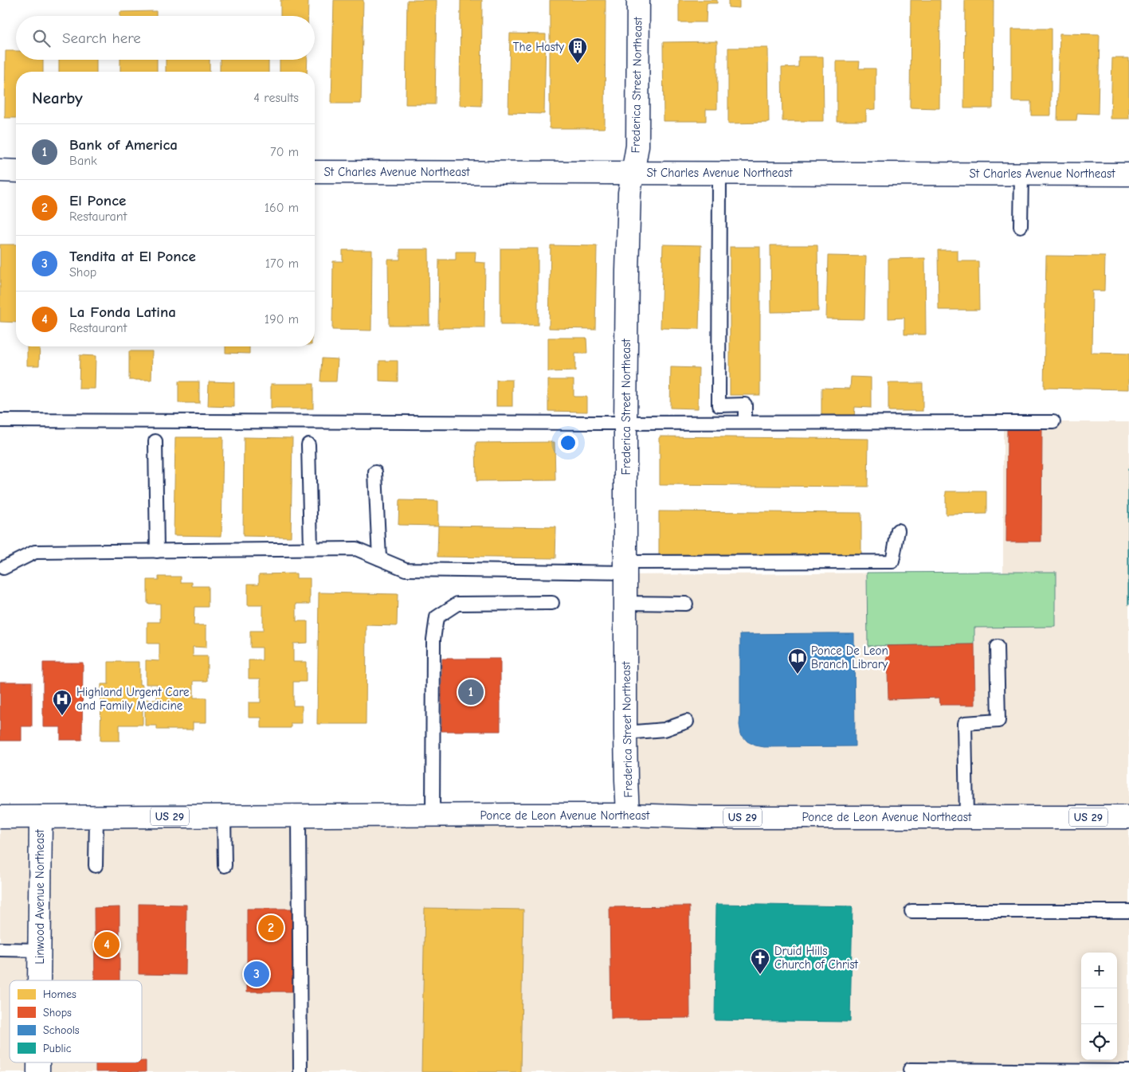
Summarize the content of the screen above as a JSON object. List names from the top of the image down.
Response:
{
  "streets": {
    "main road": [
      "Frederica Street Northeast",
      "St Charles Avenue Northeast",
      "Ponce de Leon Avenue Northeast",
      "US 29",
      "Linwood Avenue Northeast"
    ]
  },
  "crossings": [
    ["Frederica Street Northeast", "St Charles Avenue Northeast"],
    ["Frederica Street Northeast", "Ponce de Leon Avenue Northeast"],
    ["Ponce de Leon Avenue Northeast", "Linwood Avenue Northeast"]
  ],
  "places": {
    "building": ["The Hasty"],
    "library": ["Ponce De Leon Branch Library"],
    "hospital": ["Highland Urgent Care and Family Medicine"],
    "church": ["Druid Hills Church of Christ"]
  },
  "legend": [
    "Homes",
    "Shops",
    "Schools",
    "Public"
  ],
  "page": {
    "search": "Search here",
    "heading": ["Nearby", "4 results"],
    "list": [
      {
        "mark": "1",
        "name": "Bank of America",
        "note": "Bank",
        "value": "70 m"
      },
      {
        "mark": "2",
        "name": "El Ponce",
        "note": "Restaurant",
        "value": "160 m"
      },
      {
        "mark": "3",
        "name": "Tendita at El Ponce",
        "note": "Shop",
        "value": "170 m"
      },
      {
        "mark": "4",
        "name": "La Fonda Latina",
        "note": "Restaurant",
        "value": "190 m"
      }
    ],
    "pins": [
      "1",
      "2",
      "4",
      "3"
    ],
    "map_buttons": ["+", "−"]
  }
}
